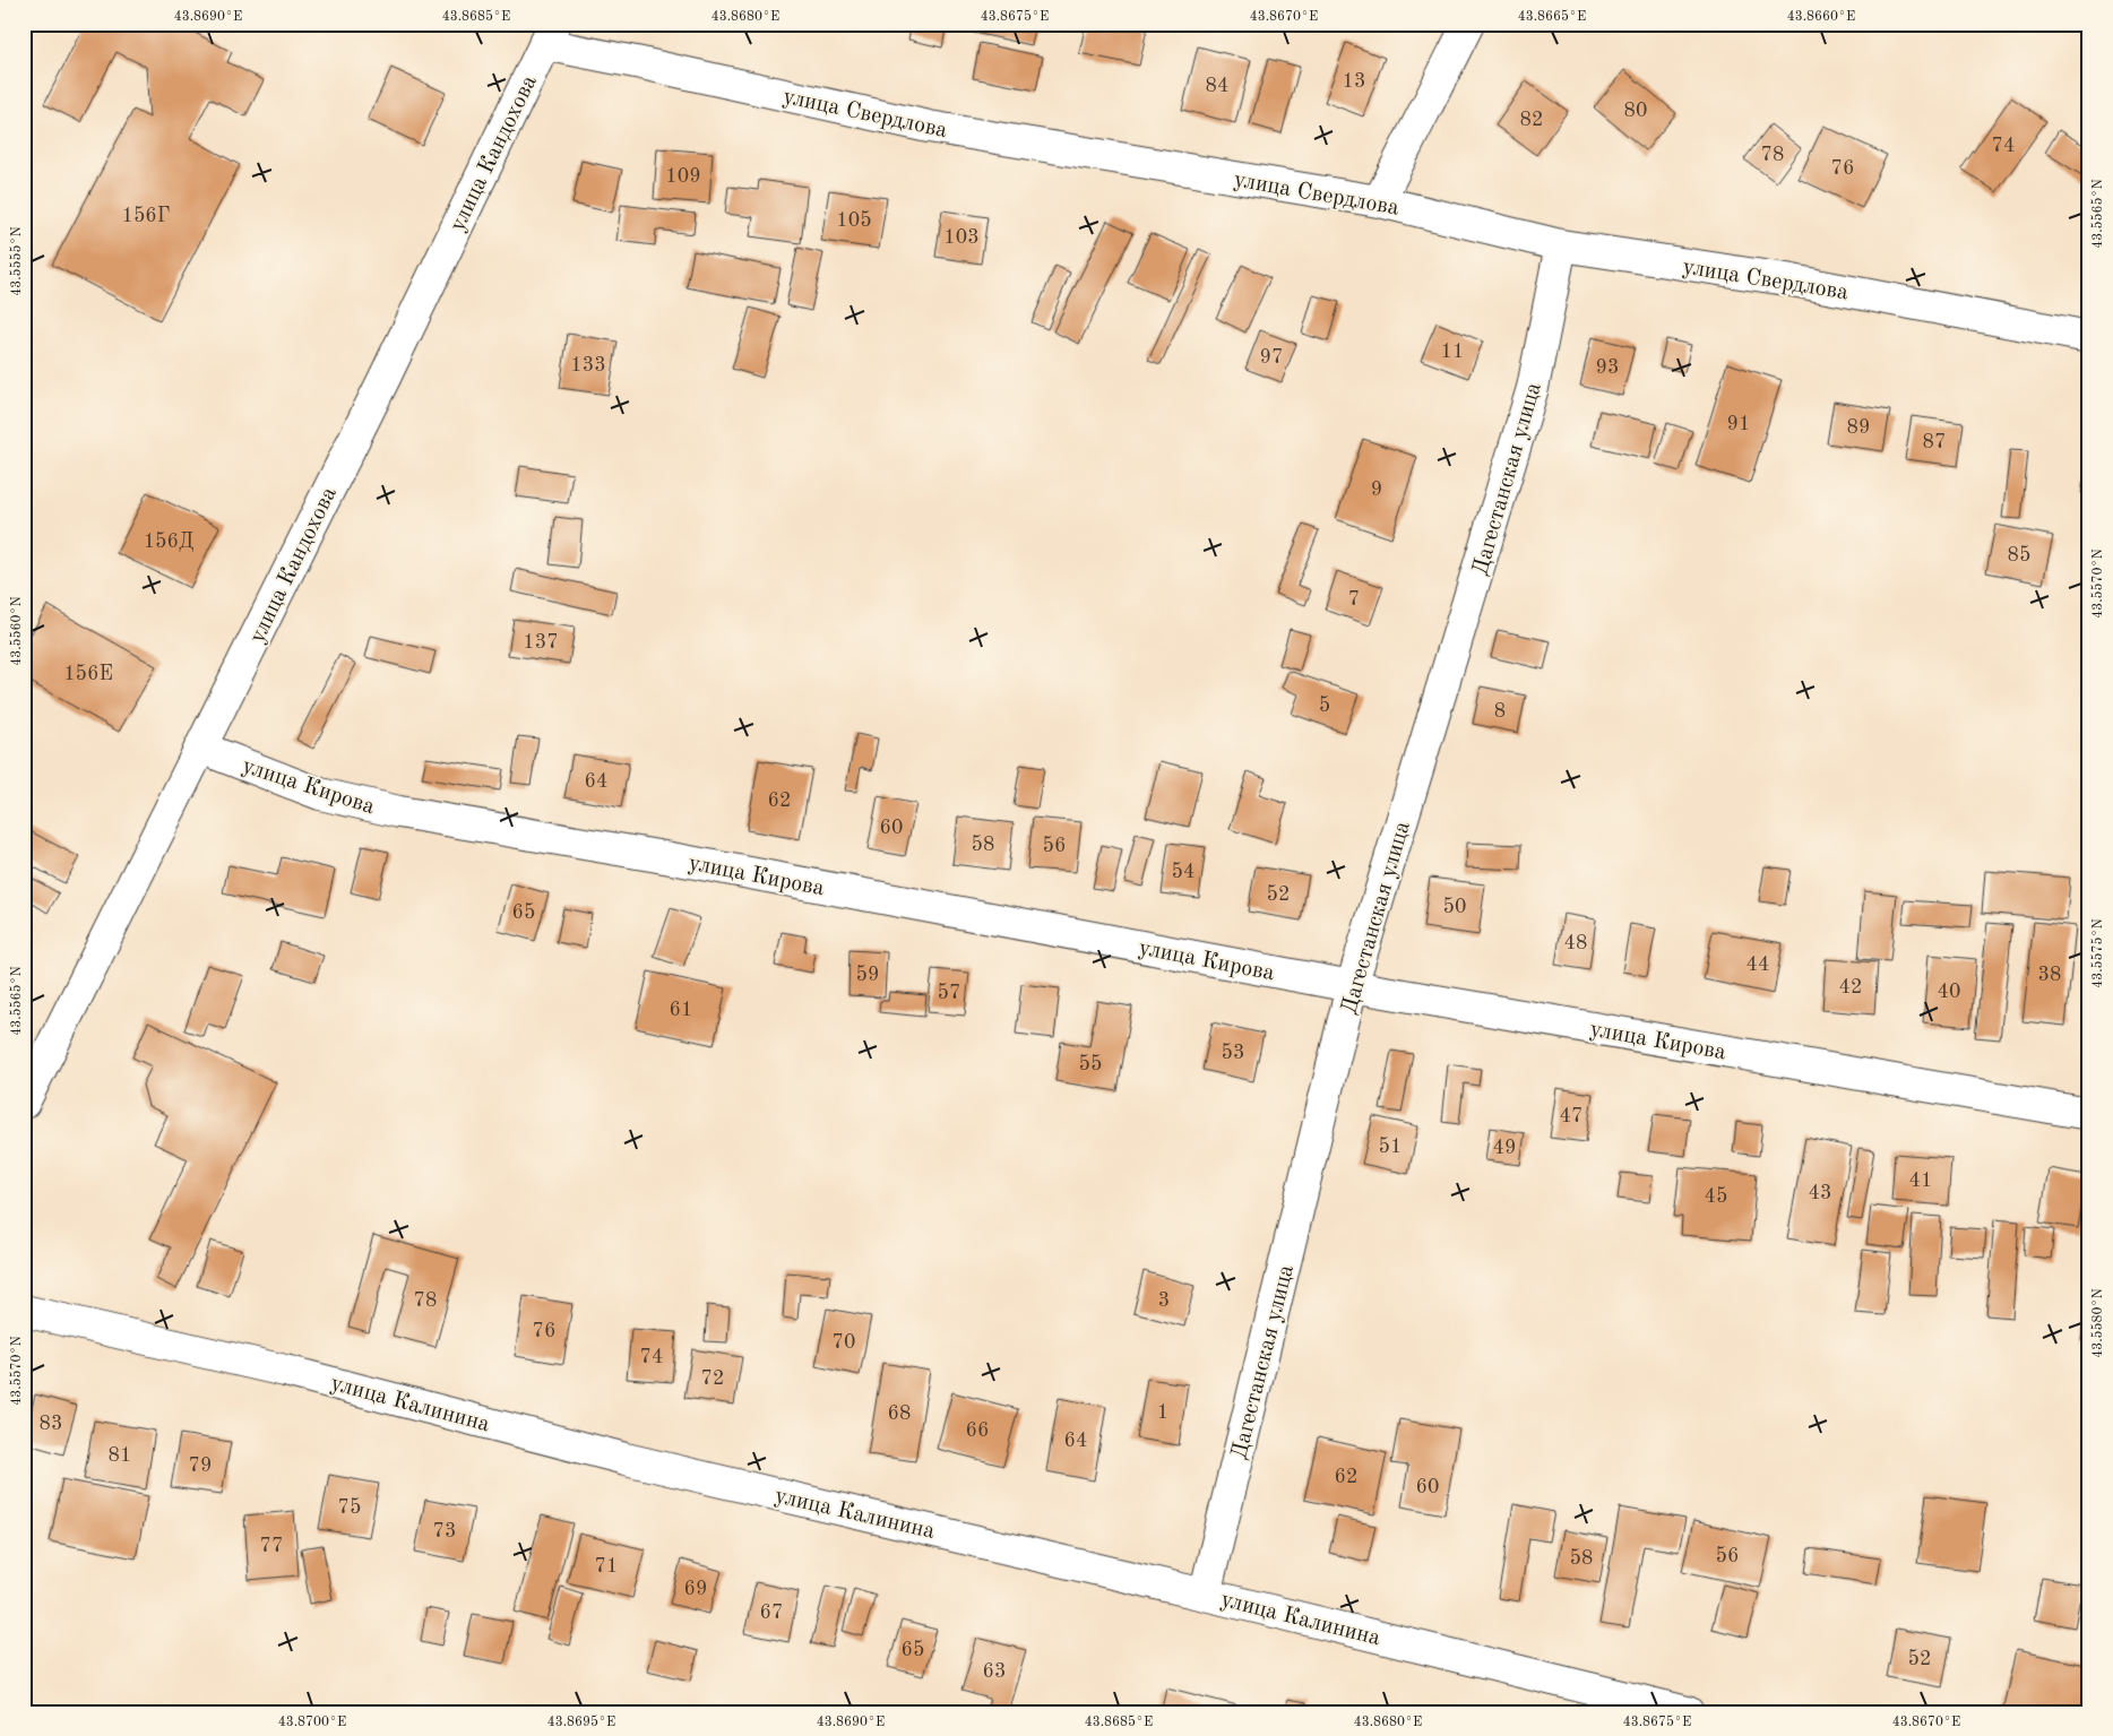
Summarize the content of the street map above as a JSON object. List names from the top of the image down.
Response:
{
  "streets": {
    "street": [
      "улица Свердлова",
      "улица Кандохова",
      "Дагестанская улица",
      "улица Кирова",
      "улица Калинина"
    ]
  },
  "crossings": [
    ["улица Свердлова", "улица Кандохова"],
    ["улица Свердлова", "Дагестанская улица"],
    ["улица Кандохова", "улица Кирова"],
    ["Дагестанская улица", "улица Кирова"],
    ["Дагестанская улица", "улица Калинина"]
  ],
  "house_numbers": [
    "13",
    "84",
    "80",
    "82",
    "74",
    "78",
    "76",
    "109",
    "156Г",
    "105",
    "103",
    "11",
    "97",
    "133",
    "93",
    "91",
    "89",
    "87",
    "9",
    "156Д",
    "85",
    "7",
    "137",
    "156Е",
    "5",
    "8",
    "64",
    "62",
    "60",
    "58",
    "56",
    "54",
    "52",
    "50",
    "65",
    "48",
    "44",
    "59",
    "38",
    "42",
    "40",
    "57",
    "61",
    "53",
    "55",
    "47",
    "51",
    "49",
    "41",
    "43",
    "45",
    "78",
    "3",
    "76",
    "70",
    "74",
    "72",
    "1",
    "68",
    "83",
    "66",
    "64",
    "81",
    "79",
    "62",
    "60",
    "75",
    "73",
    "77",
    "56",
    "58",
    "71",
    "69",
    "67",
    "65",
    "52",
    "63"
  ],
  "coordinates": [
    "43.8690°E",
    "43.8685°E",
    "43.8680°E",
    "43.8675°E",
    "43.8670°E",
    "43.8665°E",
    "43.8660°E",
    "43.5565°N",
    "43.5555°N",
    "43.5570°N",
    "43.5560°N",
    "43.5575°N",
    "43.5580°N",
    "43.8700°E",
    "43.8695°E"
  ]
}
